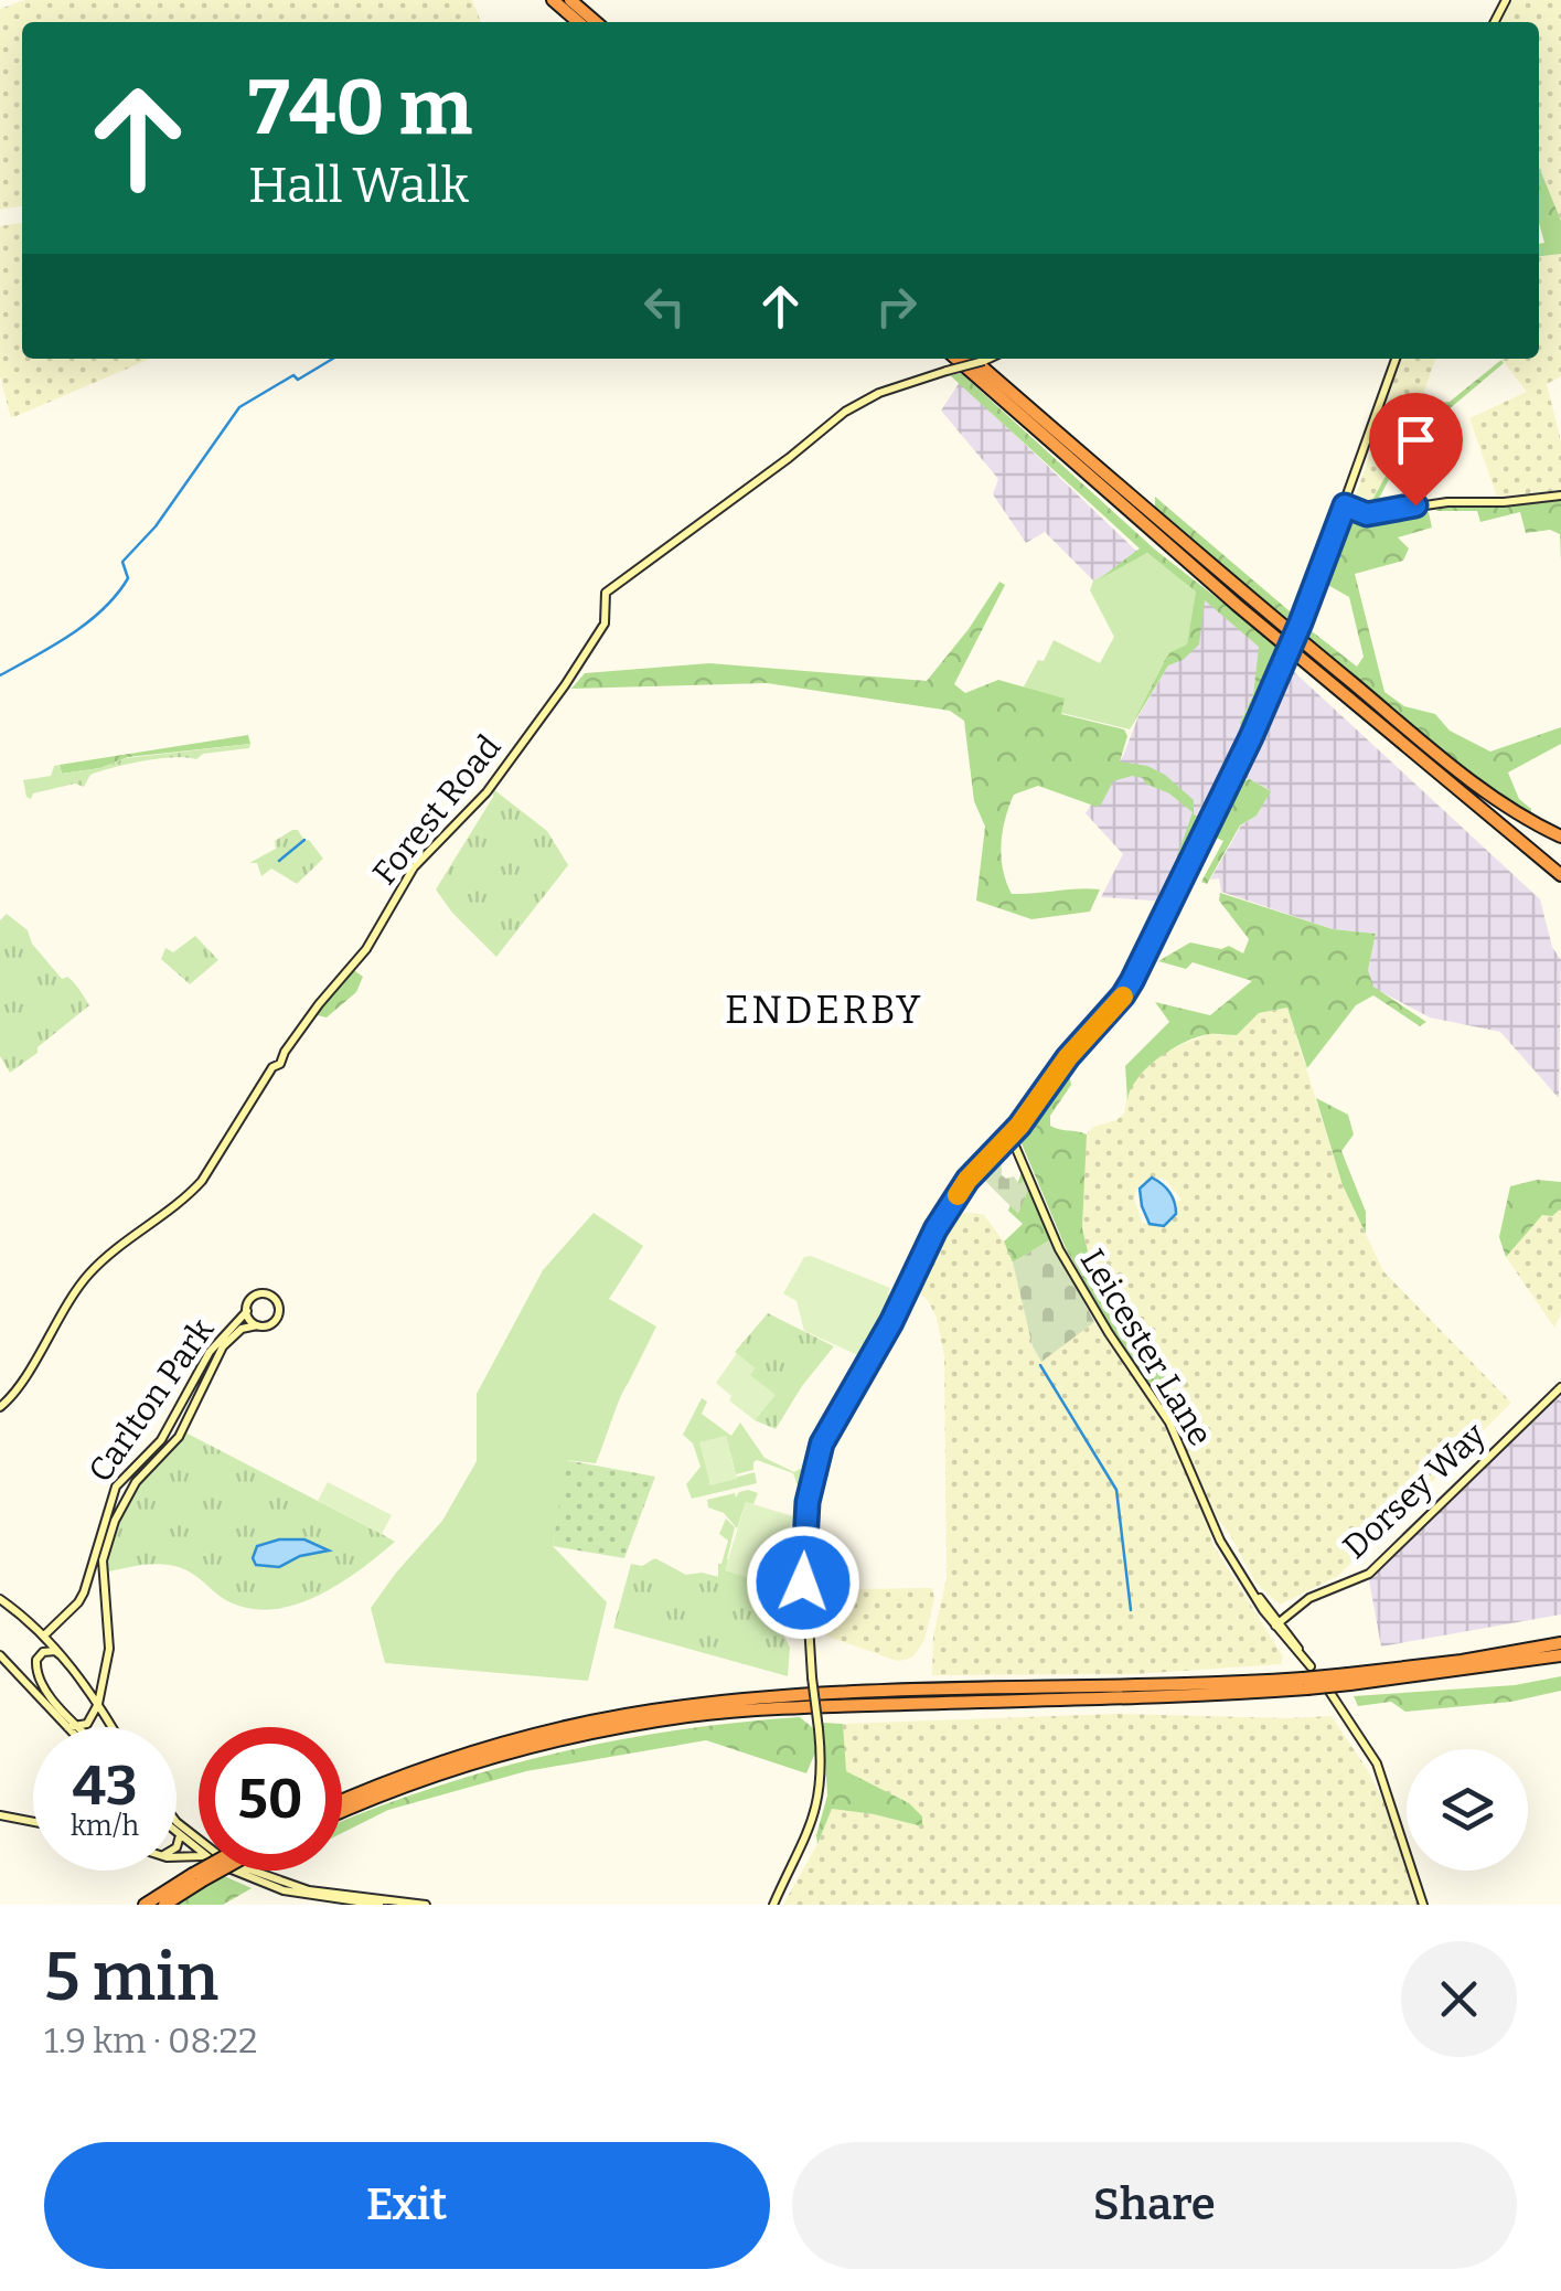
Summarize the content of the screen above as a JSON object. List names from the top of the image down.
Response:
{
  "streets": {
    "street": [
      "Forest Road",
      "Leicester Lane",
      "Carlton Park",
      "Dorsey Way"
    ]
  },
  "crossings": [
    ["Leicester Lane", "Dorsey Way"]
  ],
  "districts": ["ENDERBY"],
  "page": {
    "turn": ["740 m", "Hall Walk"],
    "speed": "43 km/h",
    "limit": "50",
    "heading": ["5 min", "1.9 km · 08:22"],
    "buttons": ["Exit", "Share"]
  }
}
